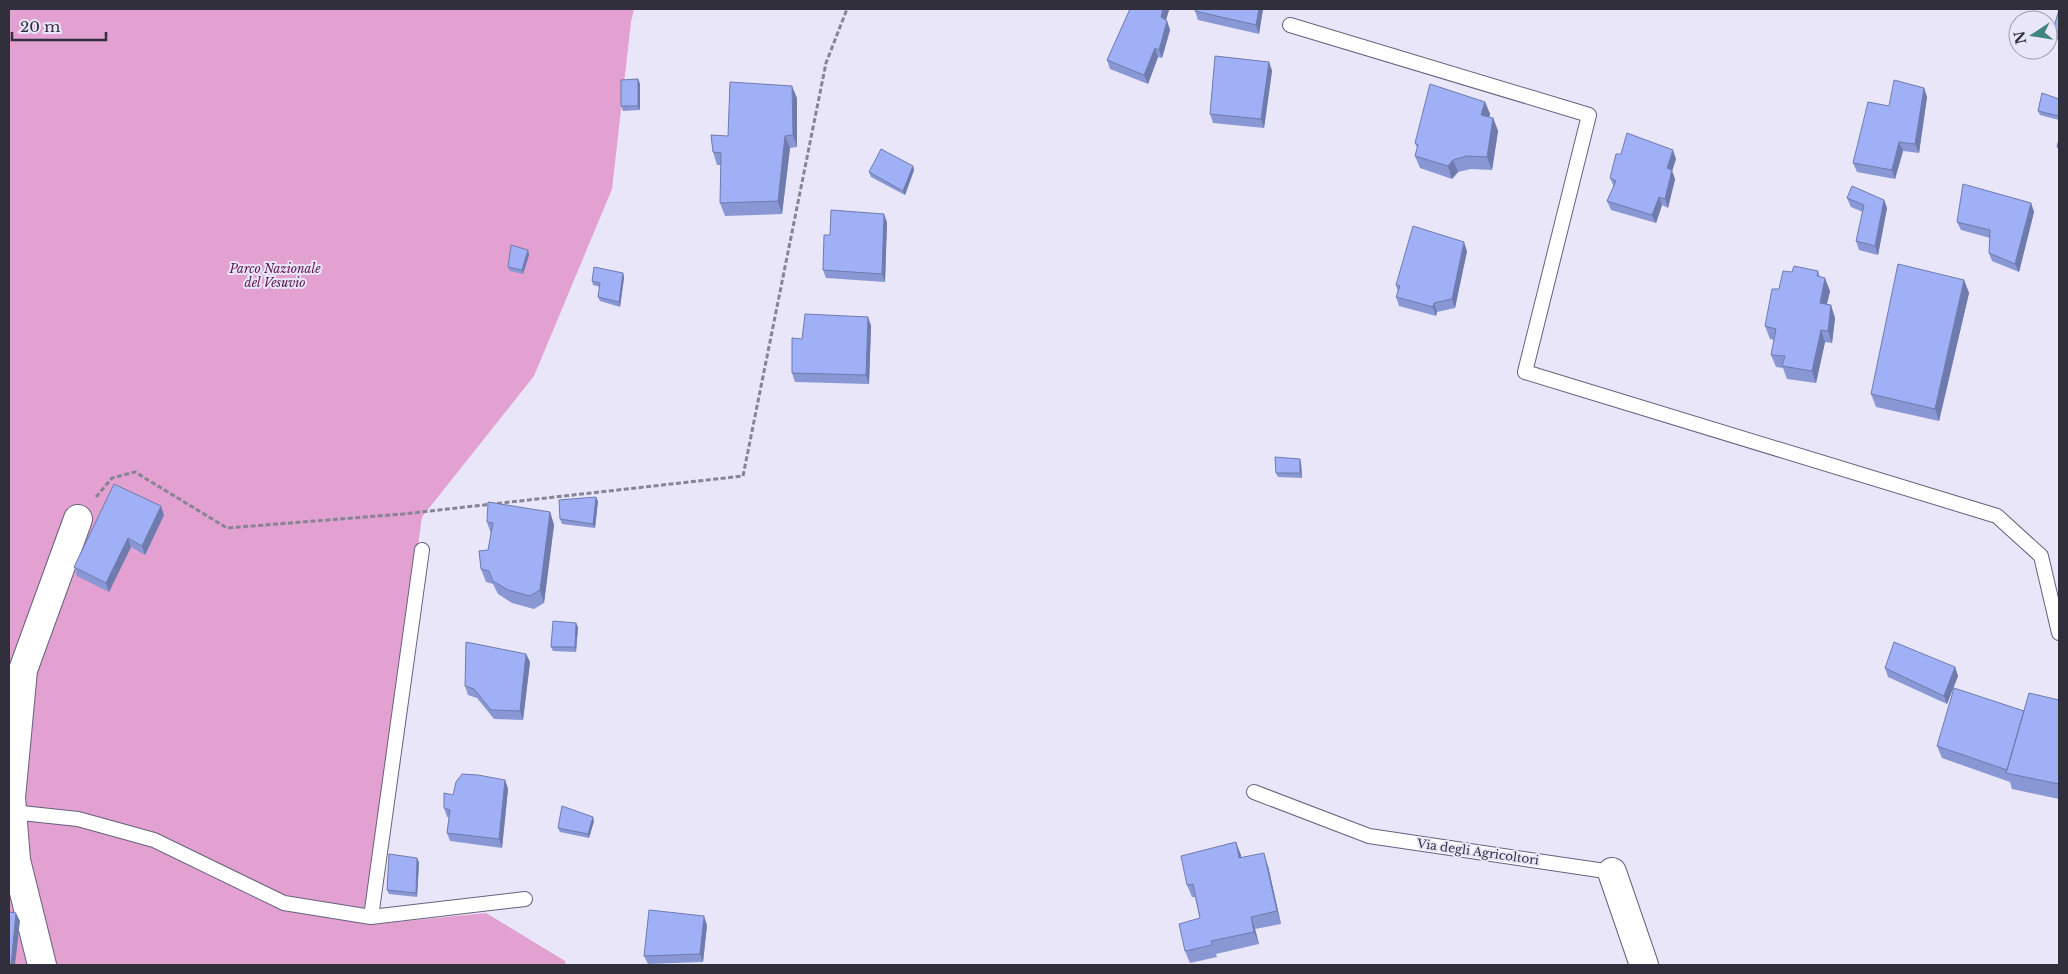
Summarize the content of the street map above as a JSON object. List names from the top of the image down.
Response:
{
  "streets": {
    "street": ["Via degli Agricoltori"]
  },
  "parks": ["Parco Nazionale del Vesuvio"],
  "scale_bar": "20 m",
  "north": "left"
}
